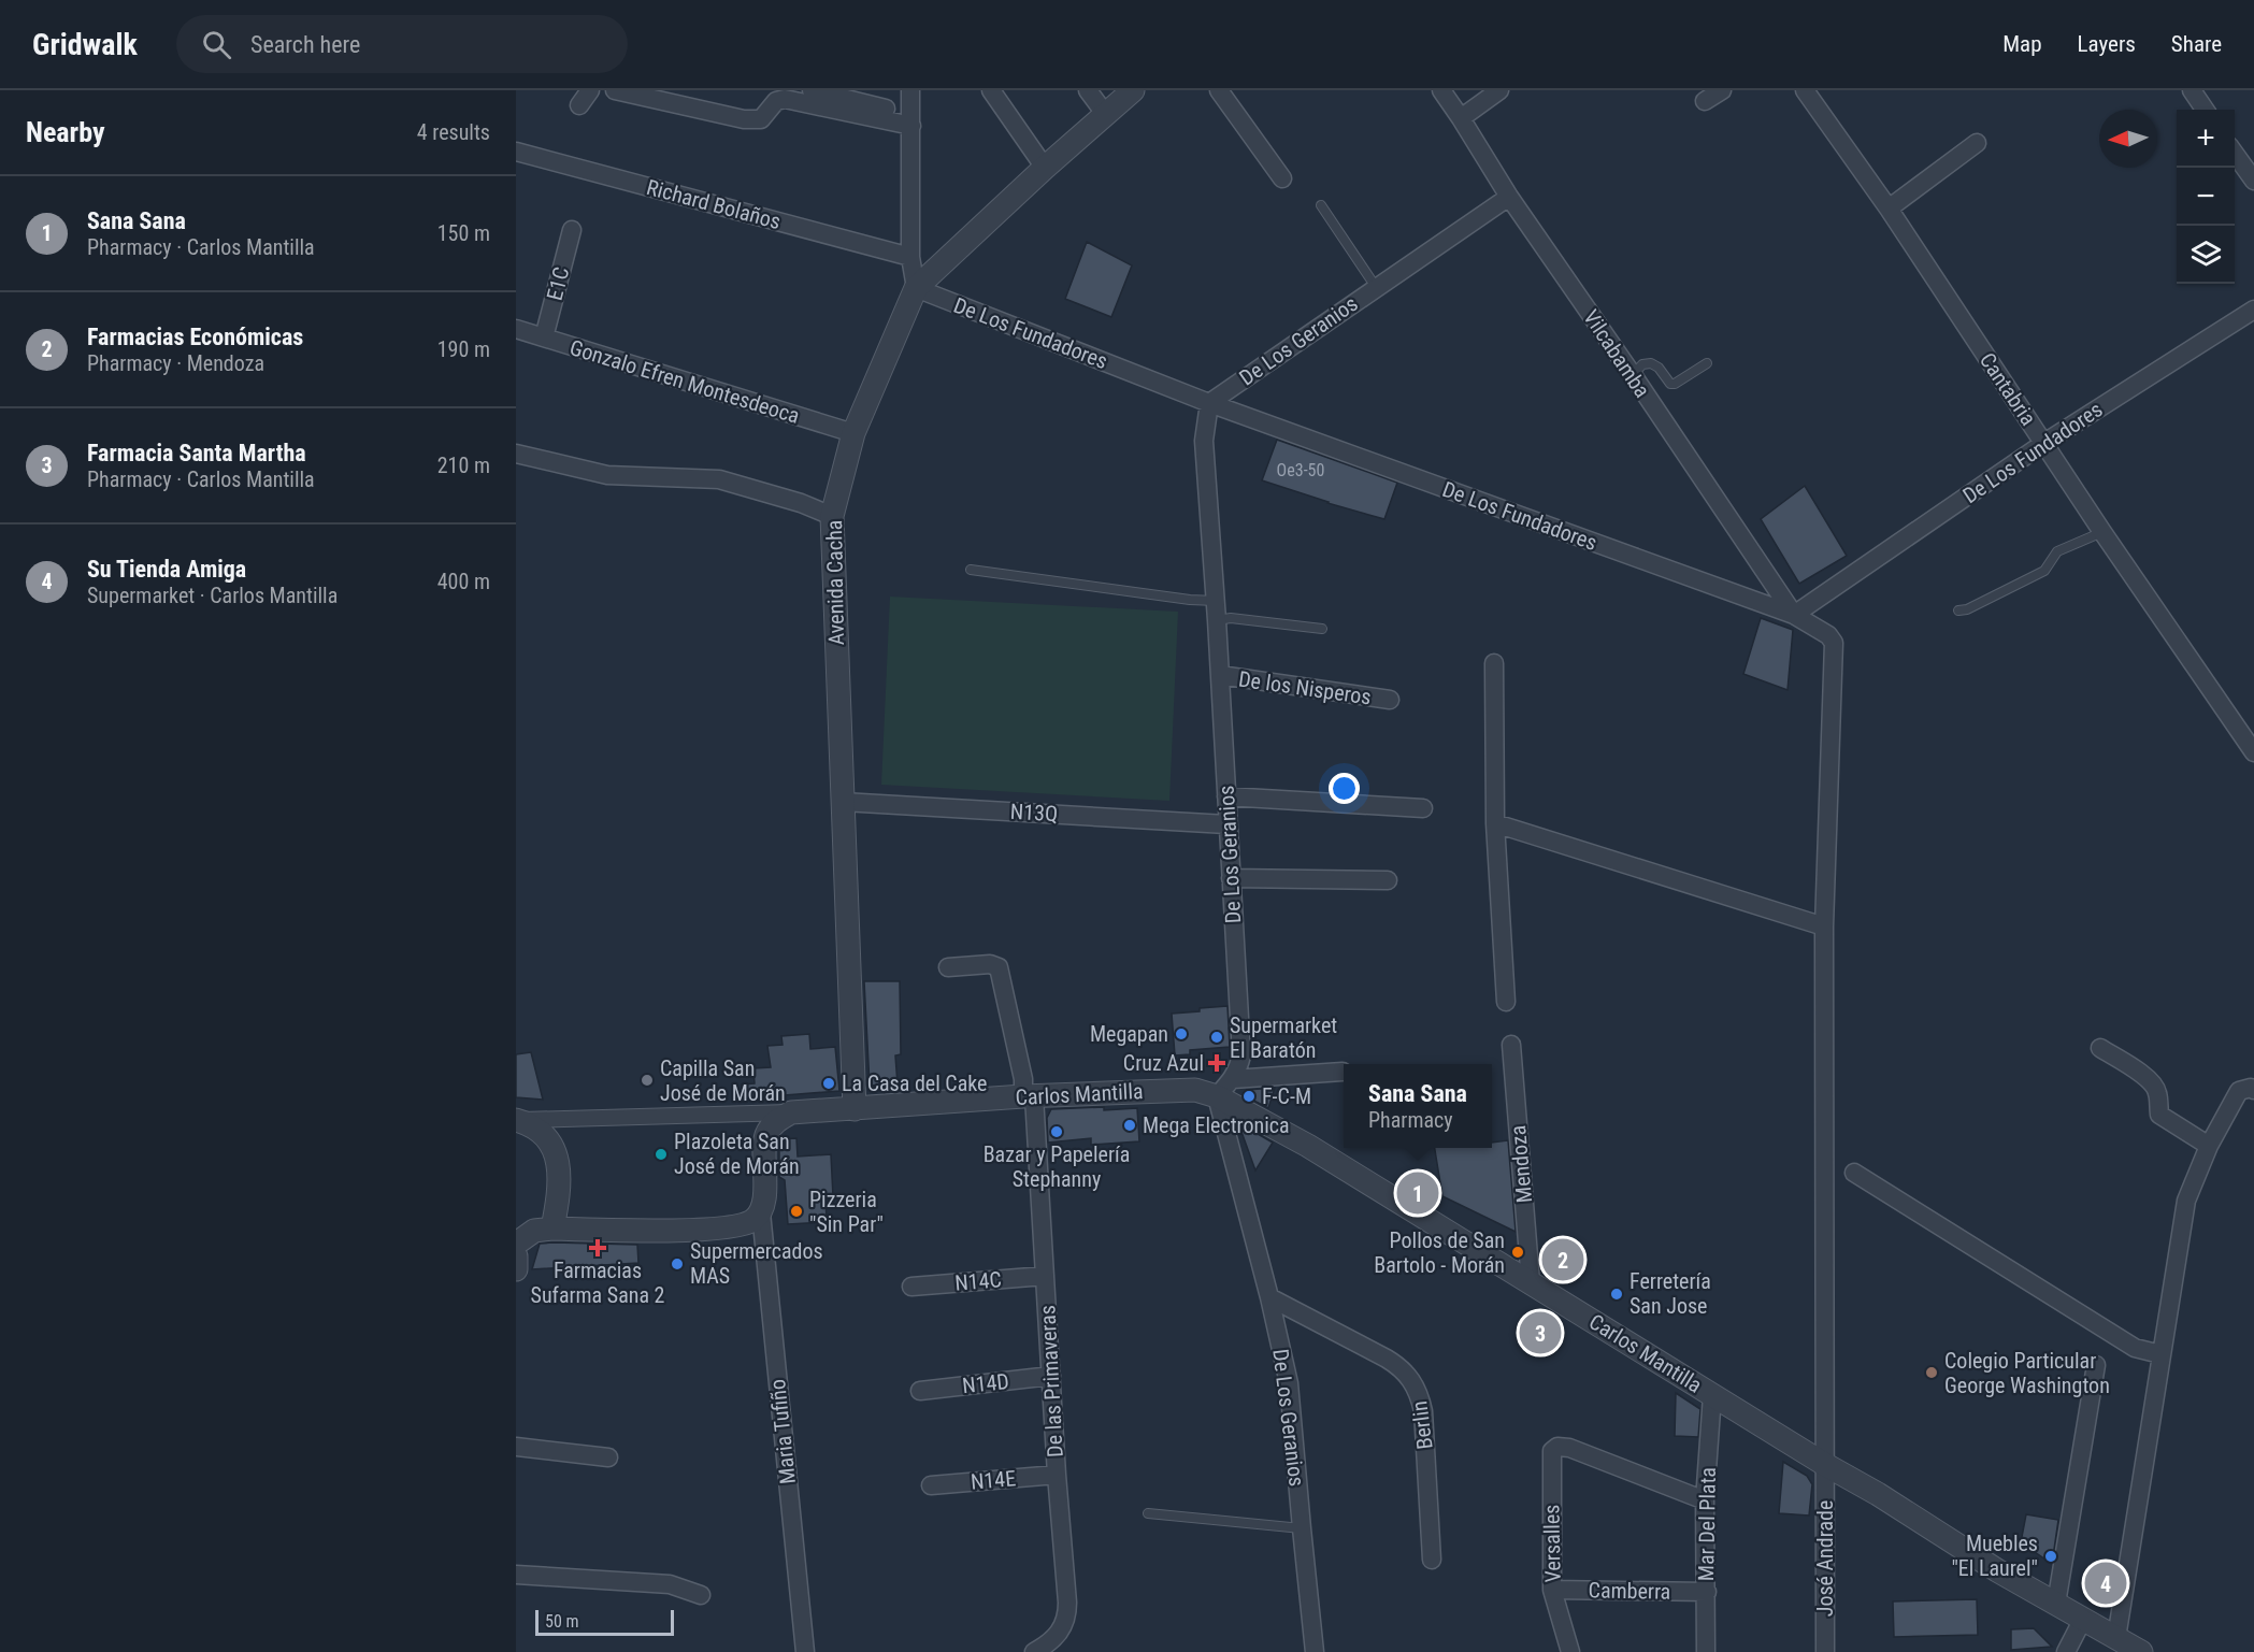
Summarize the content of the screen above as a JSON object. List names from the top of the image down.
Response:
{
  "streets": {
    "street": [
      "Richard Bolaños",
      "E1C",
      "De Los Fundadores",
      "De Los Geranios",
      "Vilcabamba",
      "Gonzalo Efren Montesdeoca",
      "Cantabria",
      "Avenida Cacha",
      "De los Nisperos",
      "N13Q",
      "Carlos Mantilla",
      "Mendoza",
      "N14C",
      "De las Primaveras",
      "N14D",
      "Berlin",
      "Maria Tufiño",
      "N14E",
      "Mar Del Plata",
      "Versalles",
      "José Andrade",
      "Camberra"
    ]
  },
  "crossings": [
    ["E1C", "Gonzalo Efren Montesdeoca"],
    ["De Los Fundadores", "De Los Geranios"],
    ["De Los Fundadores", "Vilcabamba"],
    ["De Los Fundadores", "Cantabria"],
    ["De Los Fundadores", "Avenida Cacha"],
    ["De Los Fundadores", "José Andrade"],
    ["De Los Geranios", "Vilcabamba"],
    ["De Los Geranios", "De los Nisperos"],
    ["De Los Geranios", "N13Q"],
    ["De Los Geranios", "Carlos Mantilla"],
    ["De Los Geranios", "Berlin"],
    ["Vilcabamba", "José Andrade"],
    ["Gonzalo Efren Montesdeoca", "Avenida Cacha"],
    ["Avenida Cacha", "N13Q"],
    ["Avenida Cacha", "Carlos Mantilla"],
    ["Carlos Mantilla", "Mendoza"],
    ["Carlos Mantilla", "De las Primaveras"],
    ["Carlos Mantilla", "Mar Del Plata"],
    ["Carlos Mantilla", "José Andrade"],
    ["N14C", "De las Primaveras"],
    ["De las Primaveras", "N14D"],
    ["De las Primaveras", "N14E"],
    ["Mar Del Plata", "Versalles"],
    ["Mar Del Plata", "Camberra"],
    ["Versalles", "Camberra"]
  ],
  "places": {
    "other": [
      "Megapan",
      "Supermarket El Baratón",
      "Capilla San José de Morán",
      "La Casa del Cake",
      "F-C-M",
      "Mega Electronica",
      "Bazar y Papelería Stephanny",
      "Plazoleta San José de Morán",
      "Pizzeria \"Sin Par\"",
      "Pollos de San Bartolo - Morán",
      "Supermercados MAS",
      "Ferretería San Jose",
      "Colegio Particular George Washington",
      "Muebles \"El Laurel\""
    ],
    "health": ["Cruz Azul", "Farmacias Sufarma Sana 2"]
  },
  "house_numbers": ["Oe3-50"],
  "scale_bar": "50 m",
  "north": "left",
  "page": {
    "header": "Gridwalk",
    "search": "Search here",
    "nav": ["Map", "Layers", "Share"],
    "heading": ["Nearby", "4 results"],
    "map_buttons": ["+", "−"],
    "list": [
      {
        "mark": "1",
        "name": "Sana Sana",
        "note": "Pharmacy · Carlos Mantilla",
        "value": "150 m"
      },
      {
        "mark": "2",
        "name": "Farmacias Económicas",
        "note": "Pharmacy · Mendoza",
        "value": "190 m"
      },
      {
        "mark": "3",
        "name": "Farmacia Santa Martha",
        "note": "Pharmacy · Carlos Mantilla",
        "value": "210 m"
      },
      {
        "mark": "4",
        "name": "Su Tienda Amiga",
        "note": "Supermarket · Carlos Mantilla",
        "value": "400 m"
      }
    ],
    "popup": ["Sana Sana", "Pharmacy"],
    "pins": [
      "1",
      "2",
      "3",
      "4"
    ],
    "scale": "50 m"
  }
}
